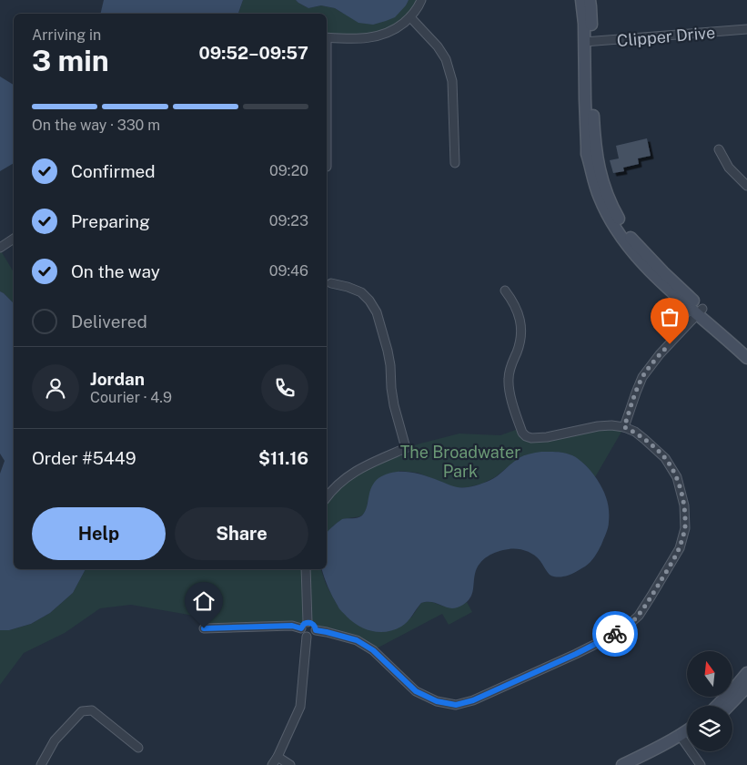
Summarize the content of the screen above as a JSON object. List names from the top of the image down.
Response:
{
  "streets": {
    "street": ["Clipper Drive"]
  },
  "parks": ["The Broadwater Park"],
  "north": "top",
  "page": {
    "heading": ["3 min", "Arriving in", "09:52–09:57"],
    "panel": [
      "Jordan",
      "Courier · 4.9",
      "Order #5449",
      "$11.16"
    ],
    "bar": "On the way · 330 m",
    "list": [
      ["Confirmed", "09:20"],
      ["Preparing", "09:23"],
      ["On the way", "09:46"],
      "Delivered"
    ],
    "buttons": ["Help", "Share"]
  }
}
